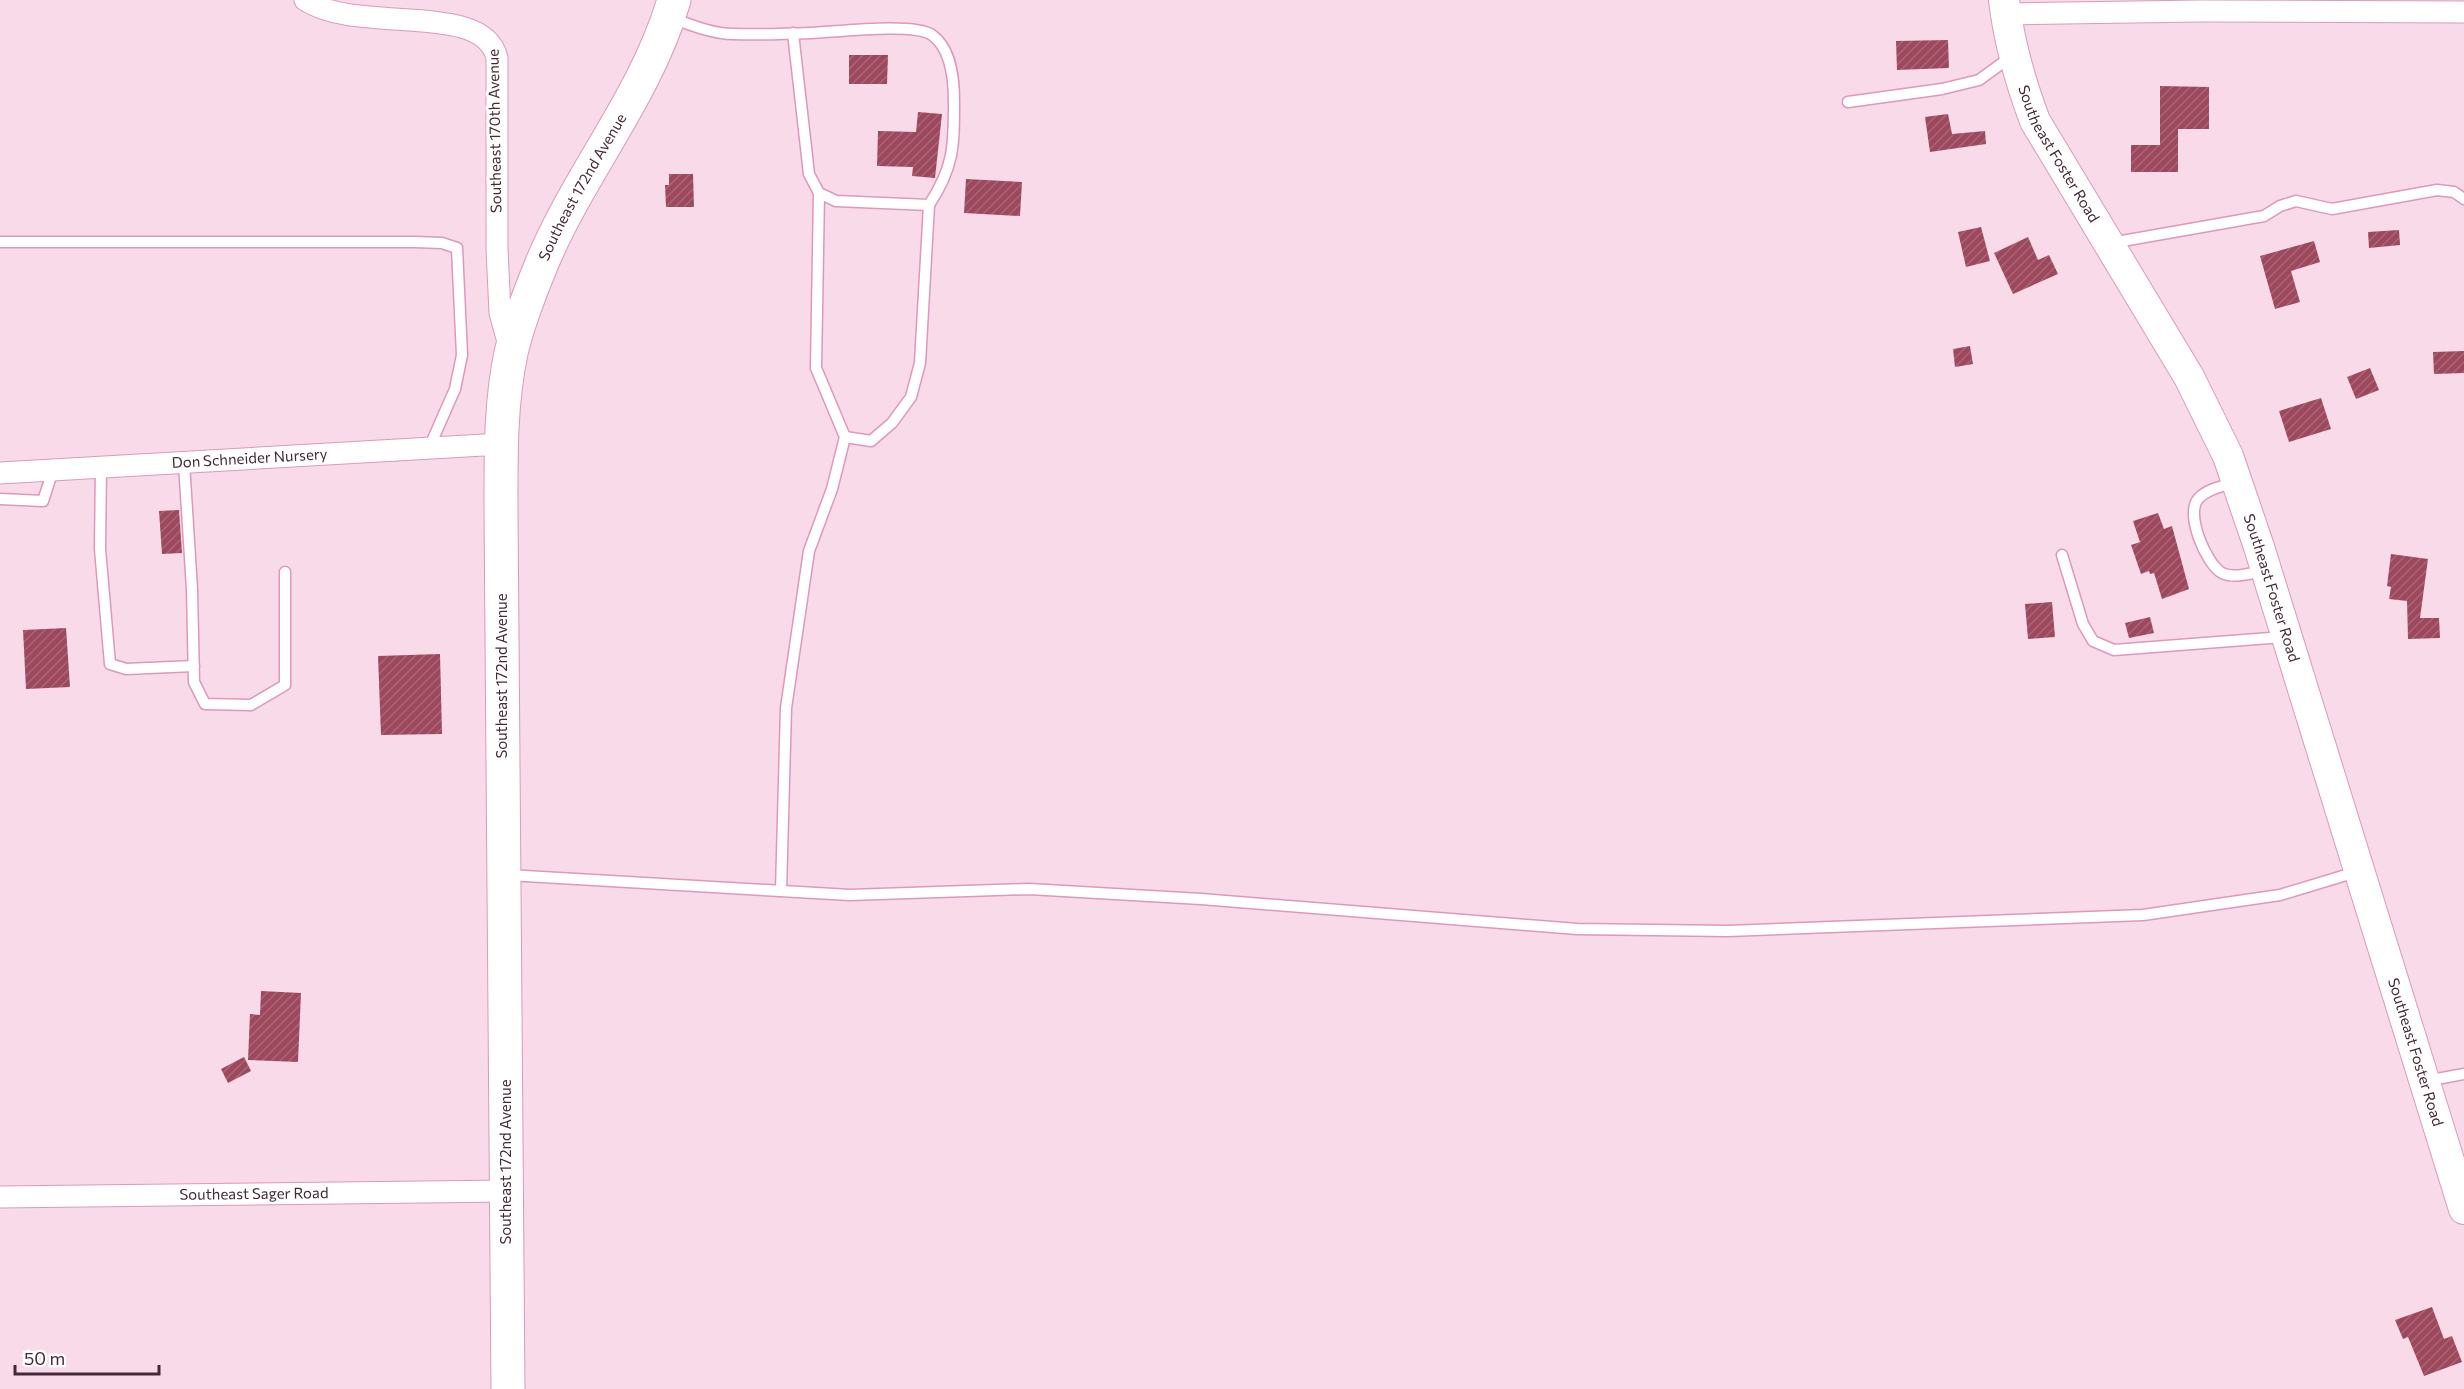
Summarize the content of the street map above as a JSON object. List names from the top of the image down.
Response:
{
  "streets": {
    "main road": ["Southeast Foster Road", "Southeast 172nd Avenue"],
    "street": ["Southeast 170th Avenue", "Don Schneider Nursery", "Southeast Sager Road"]
  },
  "crossings": [
    ["Southeast 170th Avenue", "Southeast 172nd Avenue"],
    ["Southeast 172nd Avenue", "Don Schneider Nursery"],
    ["Southeast 172nd Avenue", "Southeast Sager Road"]
  ],
  "scale_bar": "50 m"
}
